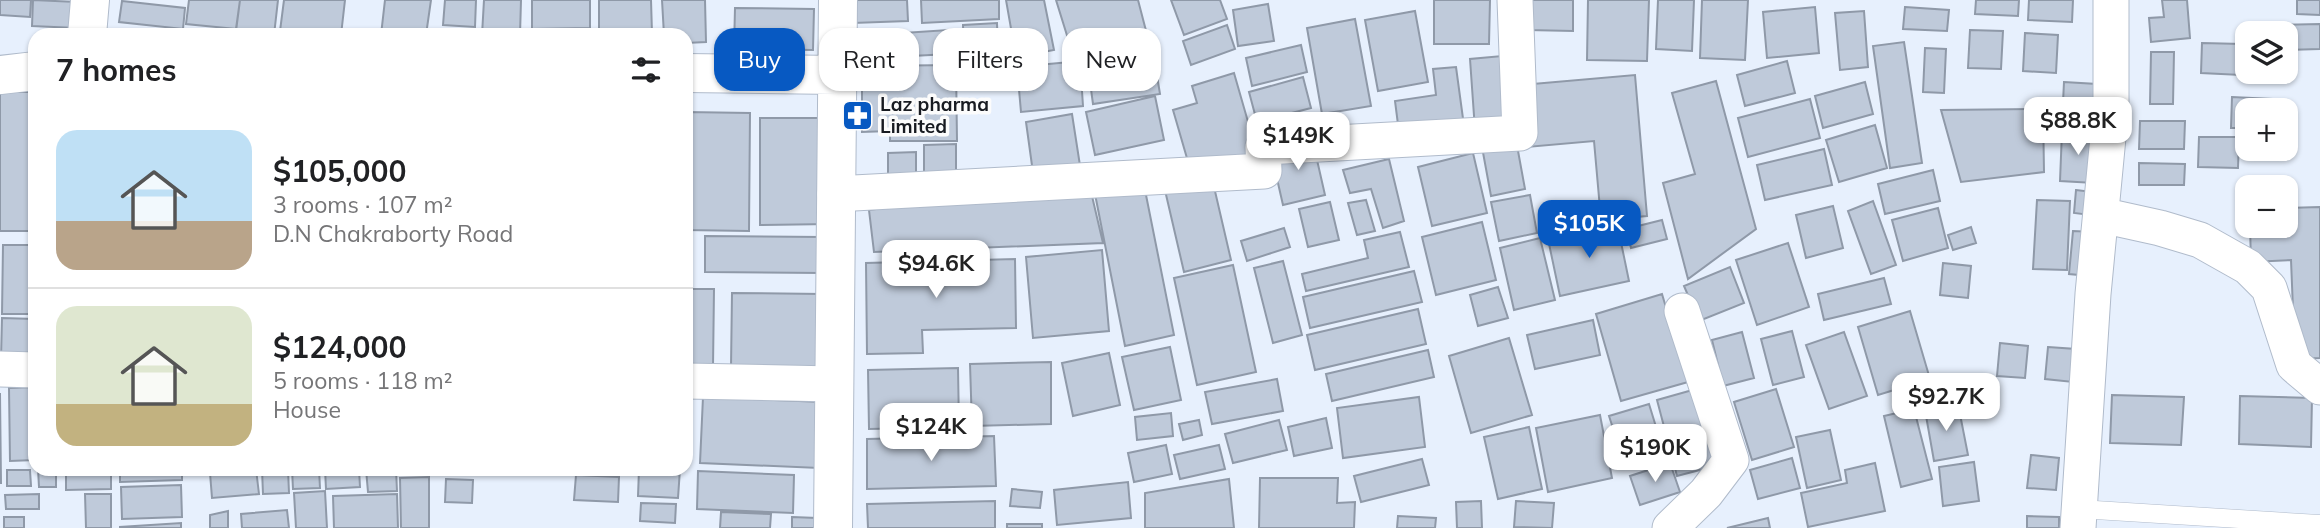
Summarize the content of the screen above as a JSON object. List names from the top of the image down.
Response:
{
  "places": {
    "pharmacy": ["Laz pharma Limited"]
  },
  "page": {
    "map_buttons": ["+", "−"],
    "chip": [
      "Buy",
      "Rent",
      "Filters",
      "New"
    ],
    "heading": "7 homes",
    "price": [
      "$88.8K",
      "$149K",
      "$105K",
      "$94.6K",
      "$92.7K",
      "$124K",
      "$190K"
    ],
    "list": [
      {
        "name": "$105,000",
        "note": "3 rooms · 107 m² · D.N Chakraborty Road"
      },
      {
        "name": "$124,000",
        "note": "5 rooms · 118 m² · House"
      }
    ]
  }
}
